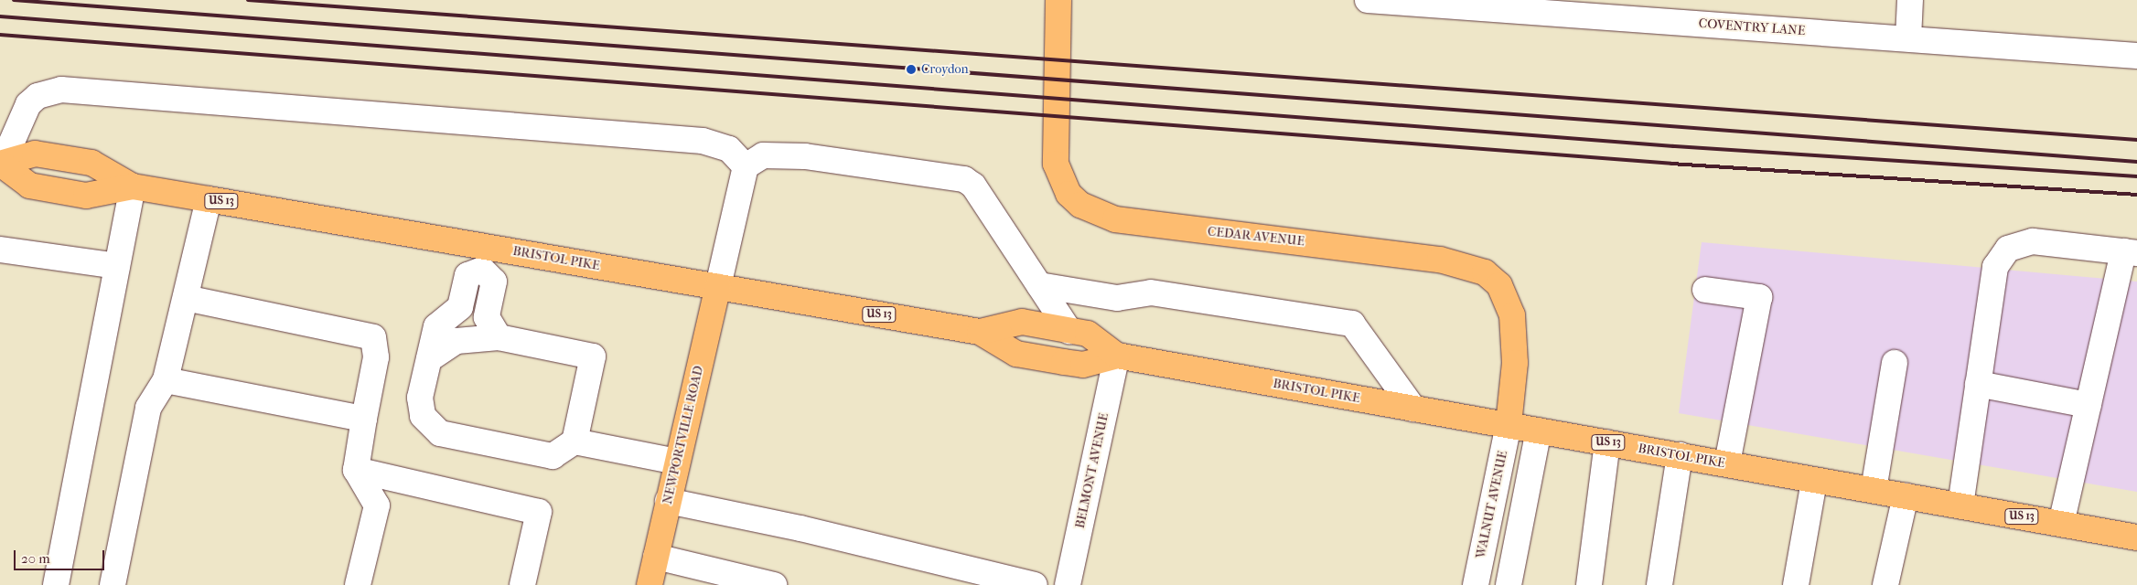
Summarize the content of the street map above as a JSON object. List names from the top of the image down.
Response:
{
  "streets": {
    "main road": [
      "US 13",
      "CEDAR AVENUE",
      "BRISTOL PIKE",
      "NEWPORTVILLE ROAD"
    ],
    "street": ["COVENTRY LANE", "BELMONT AVENUE", "WALNUT AVENUE"]
  },
  "crossings": [
    ["CEDAR AVENUE", "BRISTOL PIKE"],
    ["CEDAR AVENUE", "WALNUT AVENUE"],
    ["BRISTOL PIKE", "NEWPORTVILLE ROAD"],
    ["BRISTOL PIKE", "BELMONT AVENUE"],
    ["BRISTOL PIKE", "WALNUT AVENUE"]
  ],
  "places": ["Croydon"],
  "scale_bar": "20 m"
}
